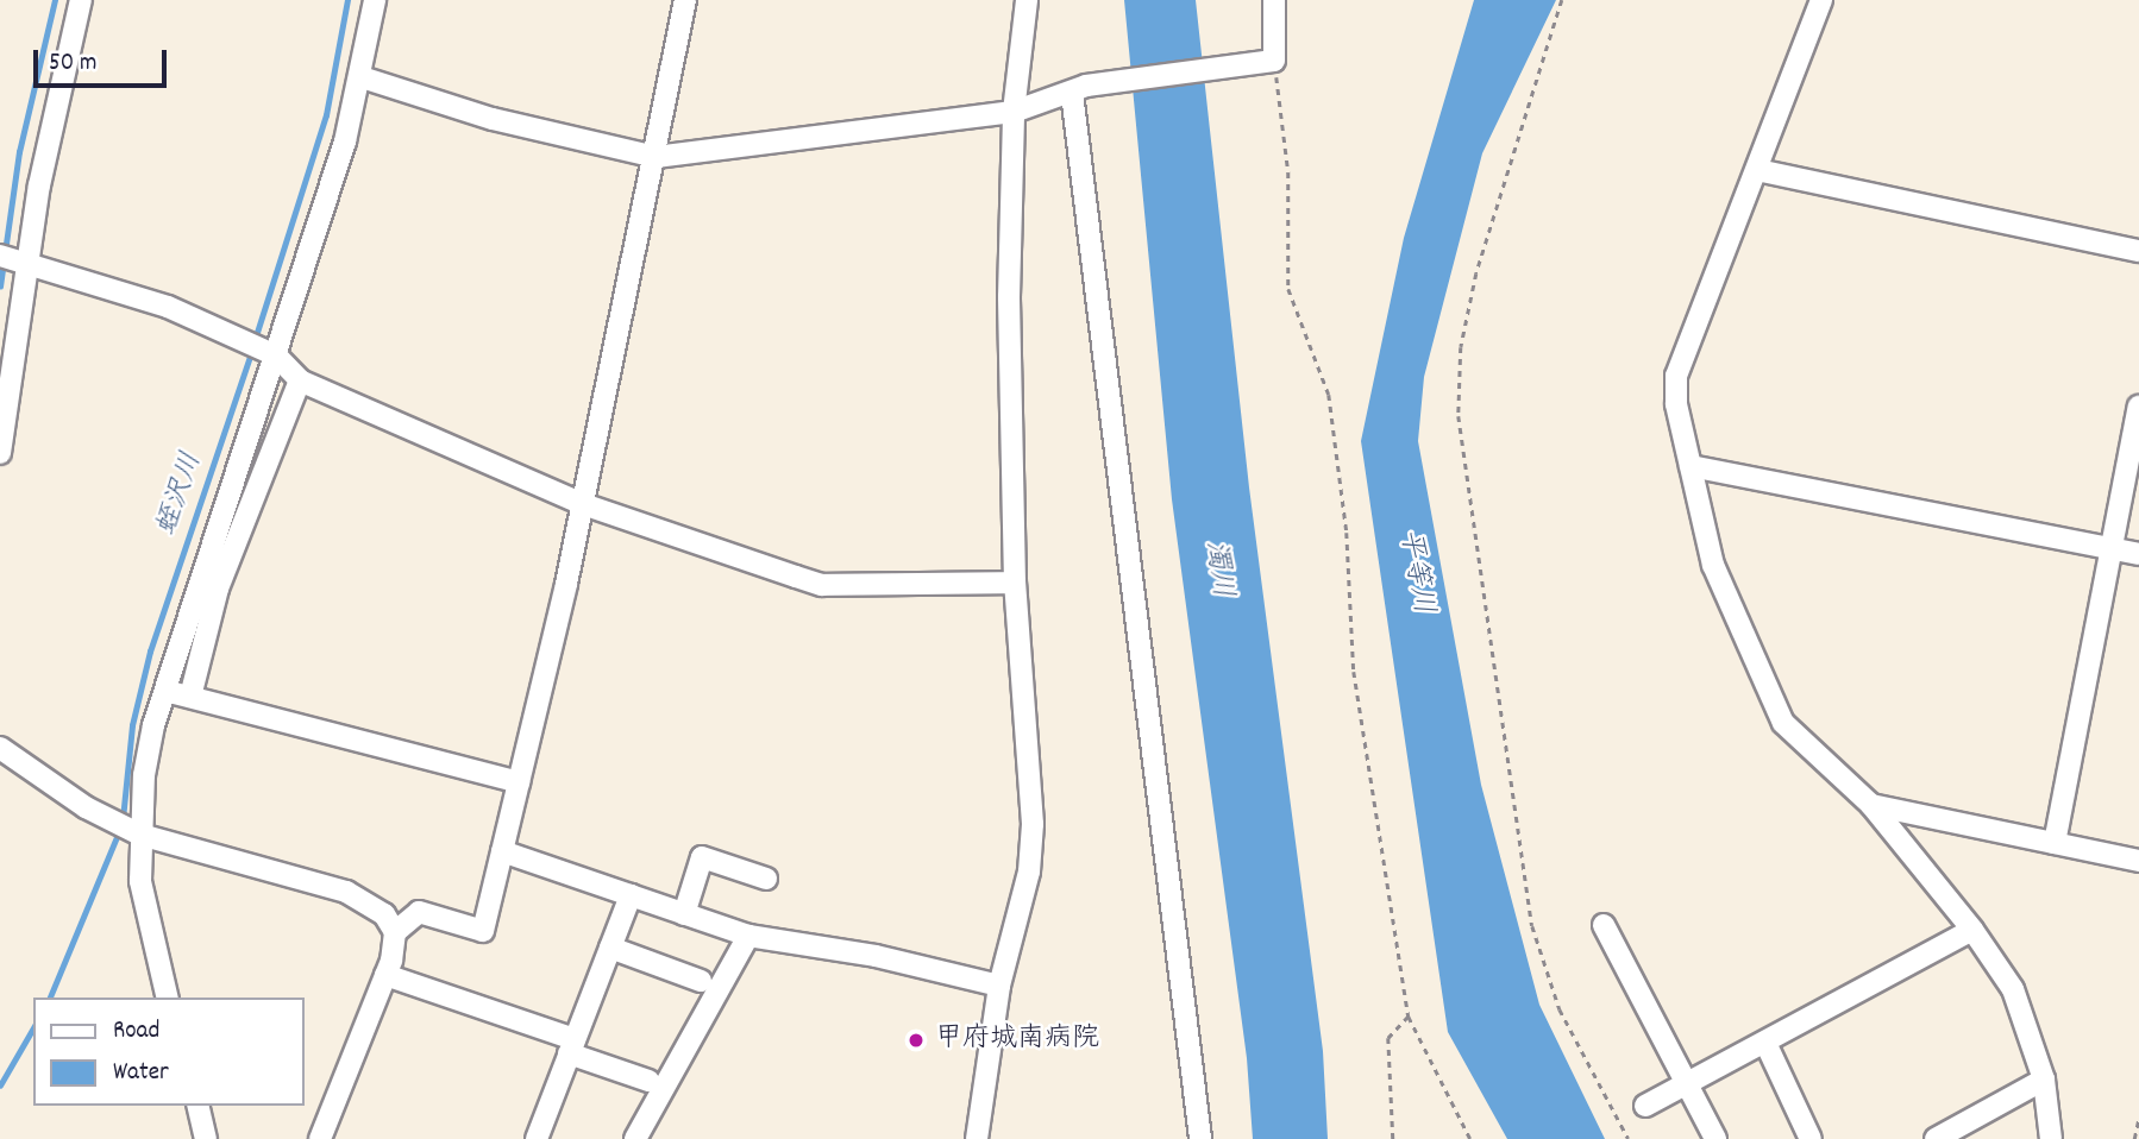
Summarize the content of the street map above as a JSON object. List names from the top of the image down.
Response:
{
  "water": ["蛭沢川", "濁川", "平等川"],
  "places": ["甲府城南病院"],
  "legend": ["Road", "Water"],
  "scale_bar": "50 m"
}
